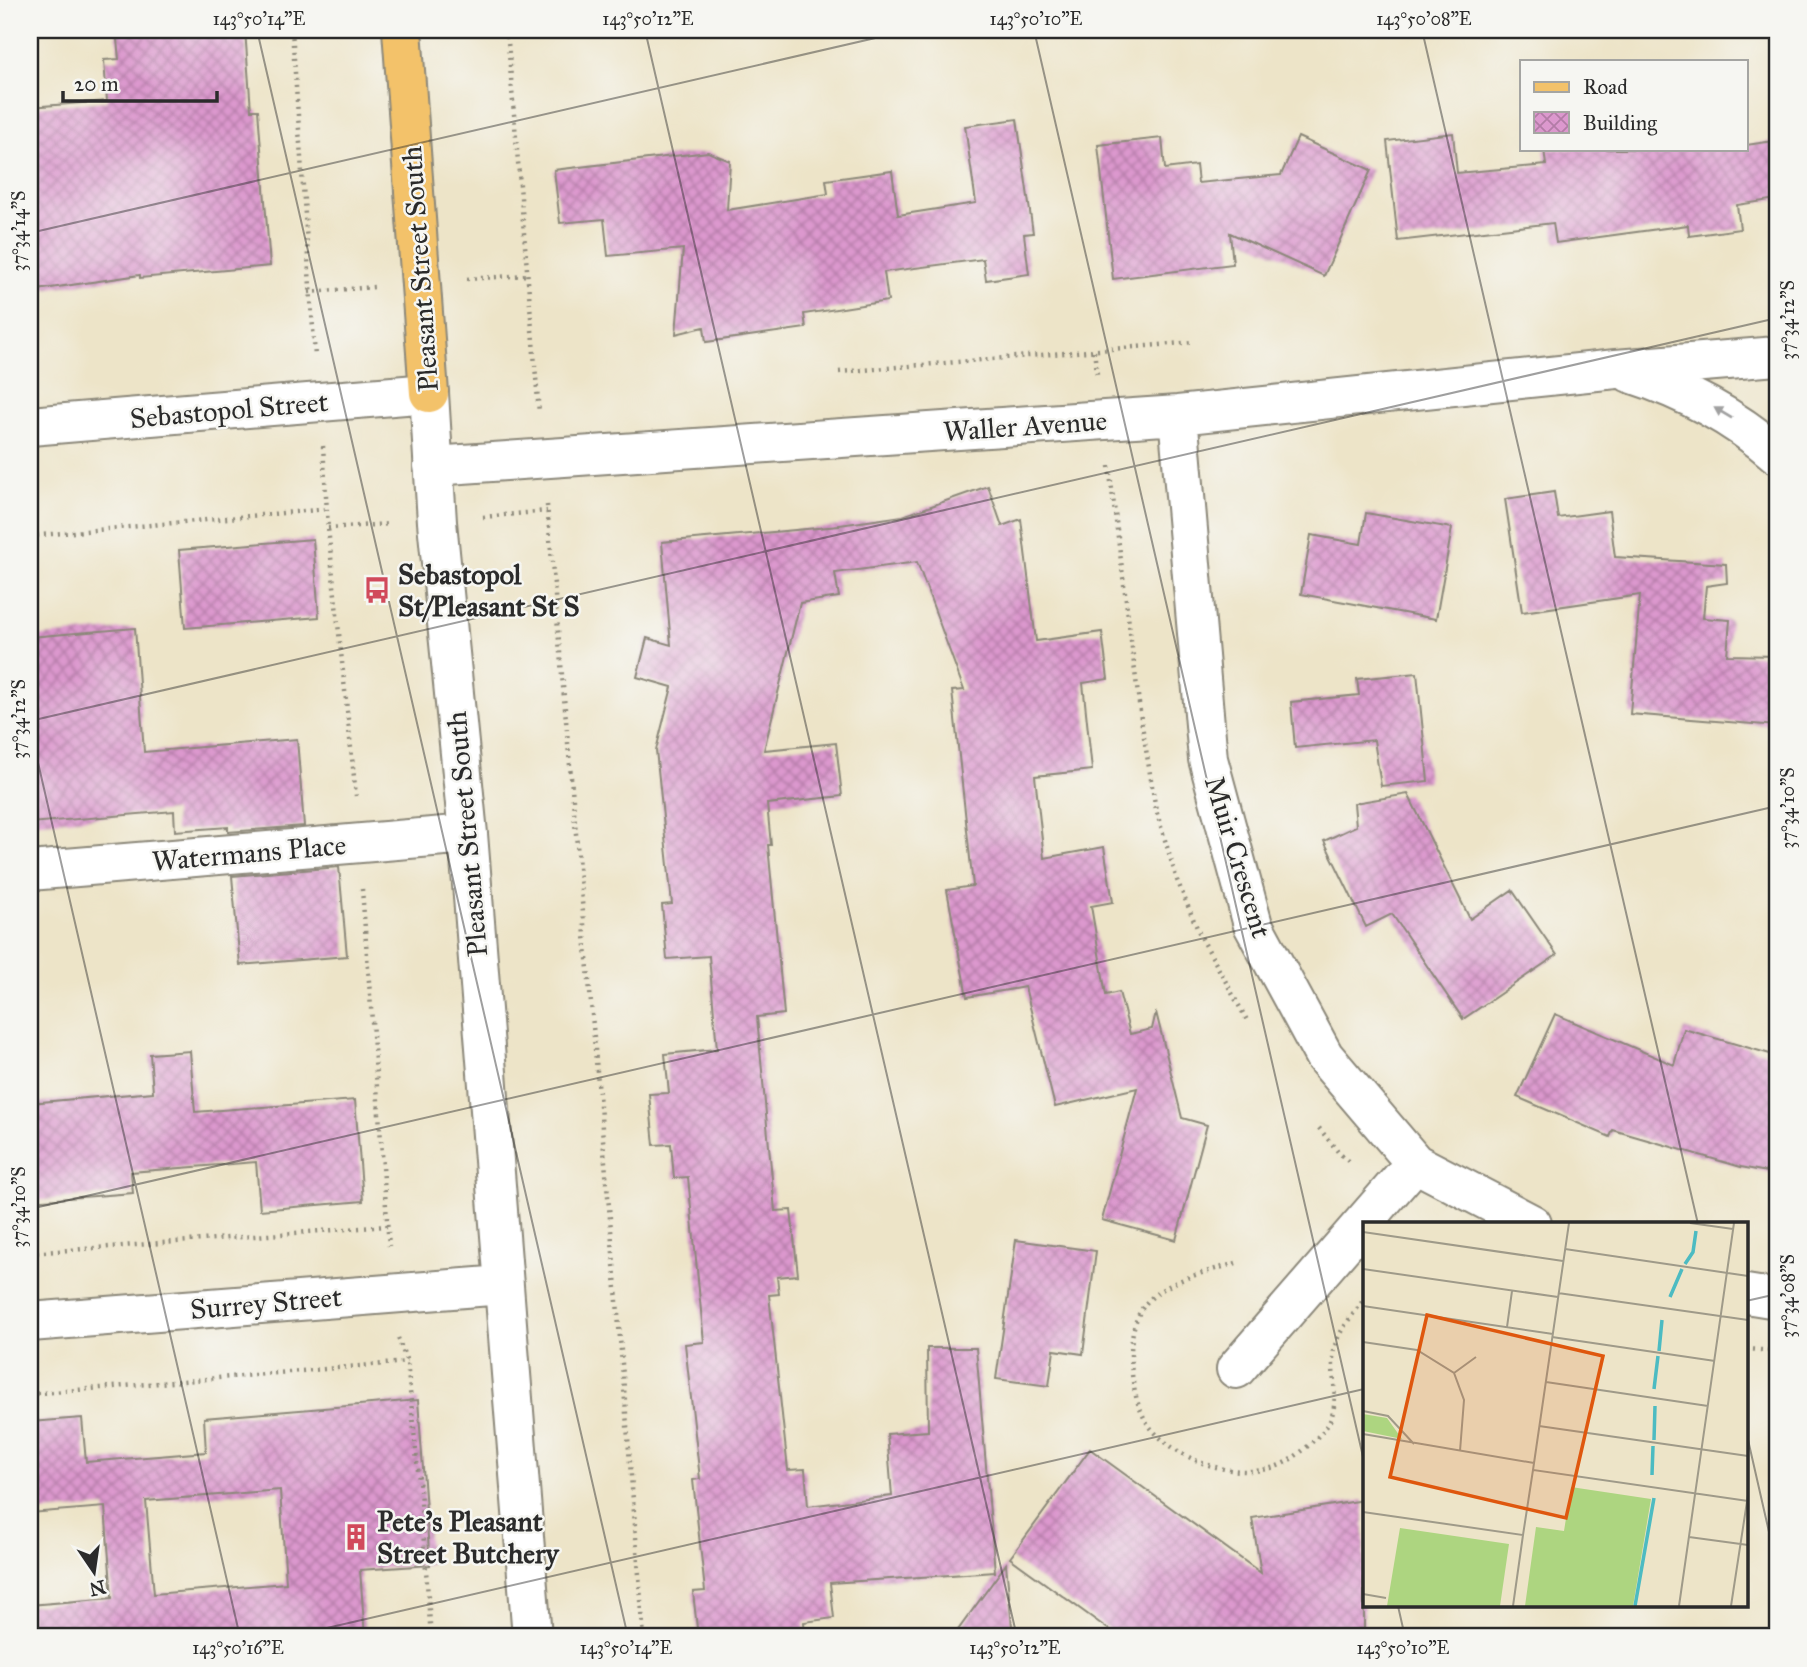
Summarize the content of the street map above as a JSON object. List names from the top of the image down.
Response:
{
  "streets": {
    "main road": ["Pleasant Street South"],
    "street": [
      "Sebastopol Street",
      "Waller Avenue",
      "Watermans Place",
      "Muir Crescent",
      "Surrey Street"
    ]
  },
  "crossings": [
    ["Pleasant Street South", "Sebastopol Street"],
    ["Pleasant Street South", "Waller Avenue"],
    ["Pleasant Street South", "Watermans Place"],
    ["Pleasant Street South", "Surrey Street"],
    ["Waller Avenue", "Muir Crescent"]
  ],
  "places": {
    "bus stop": ["Sebastopol St/Pleasant St S"],
    "building": ["Pete's Pleasant Street Butchery"]
  },
  "legend": ["Road", "Building"],
  "scale_bar": "20 m",
  "north": "bottom",
  "coordinates": [
    "143°50'14\"E",
    "143°50'12\"E",
    "143°50'10\"E",
    "143°50'08\"E",
    "37°34'14\"S",
    "37°34'12\"S",
    "37°34'10\"S",
    "37°34'08\"S",
    "143°50'16\"E"
  ]
}
